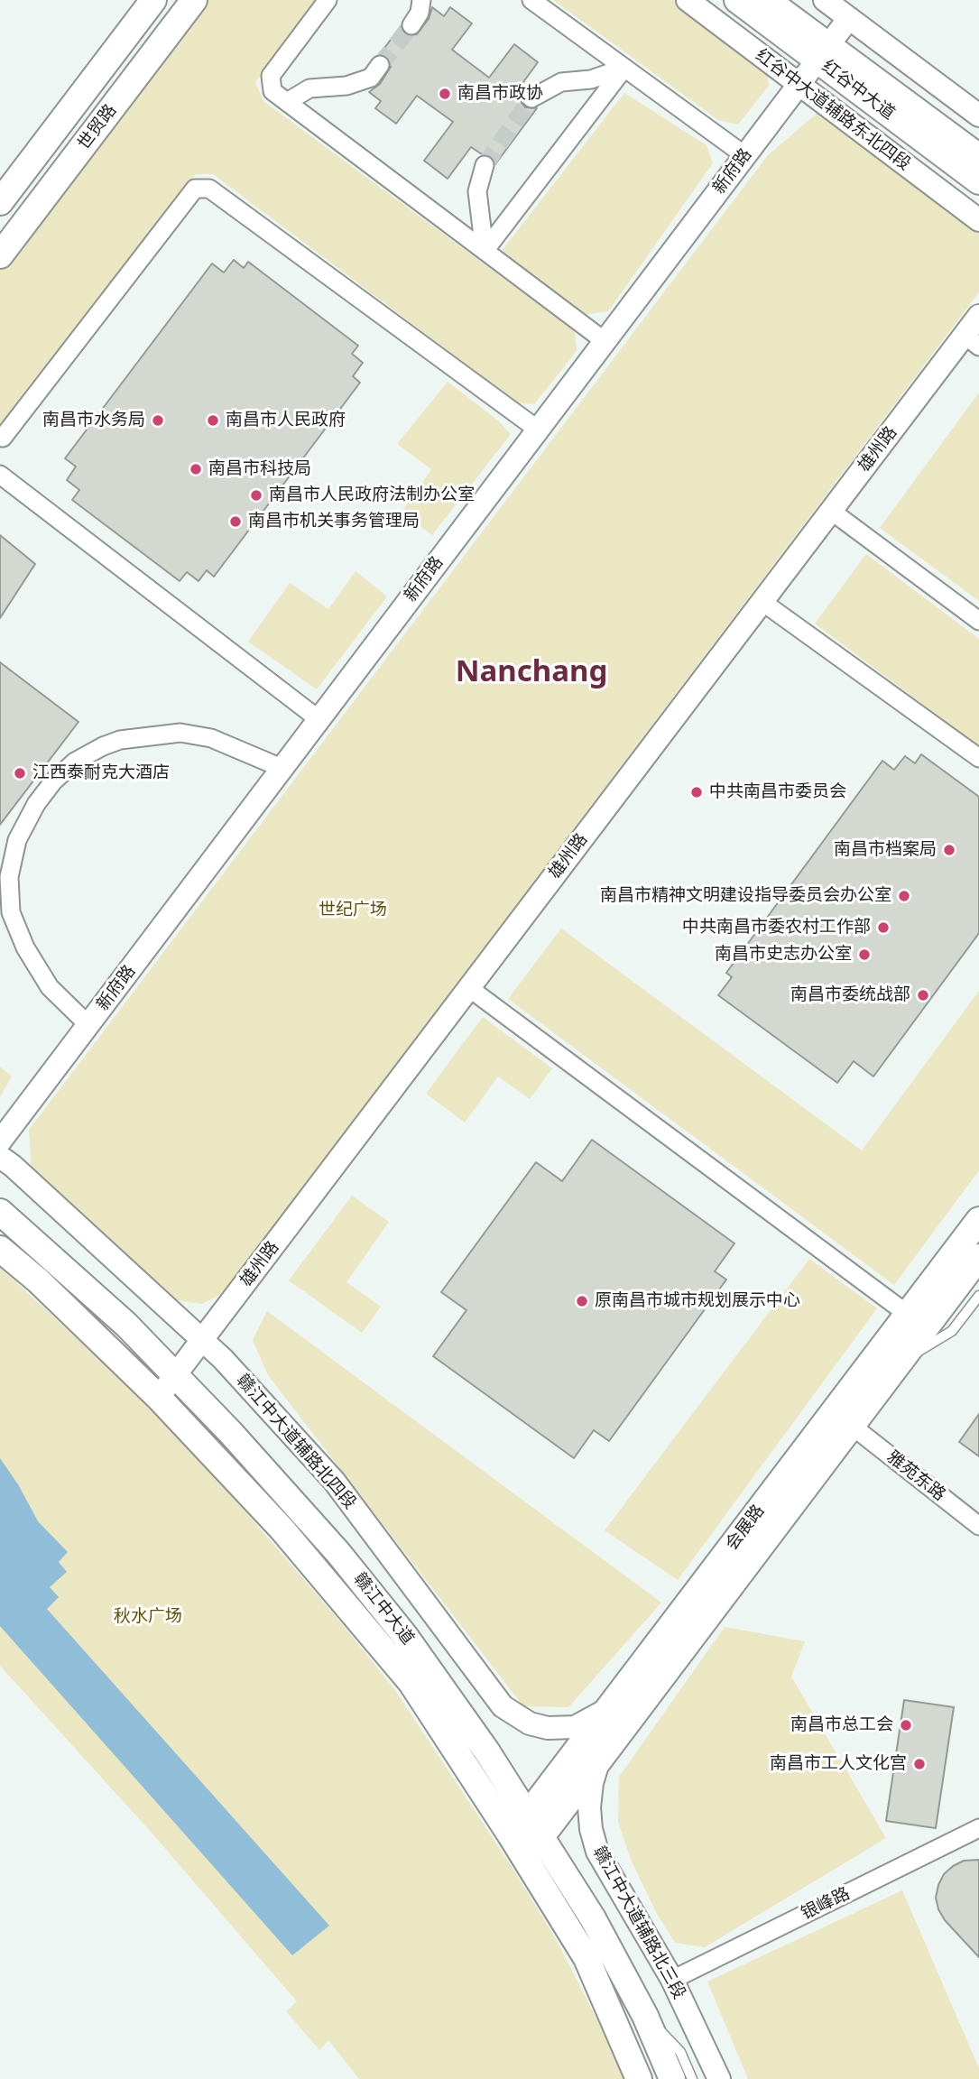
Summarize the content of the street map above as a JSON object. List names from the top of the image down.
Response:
{
  "streets": {
    "main road": [
      "红谷中大道",
      "世贸路",
      "会展路",
      "赣江中大道"
    ],
    "street": [
      "红谷中大道辅路东北四段",
      "新府路",
      "雄州路",
      "赣江中大道辅路北四段",
      "雅苑东路",
      "银峰路",
      "赣江中大道辅路北三段"
    ]
  },
  "crossings": [
    ["红谷中大道", "新府路"],
    ["红谷中大道辅路东北四段", "新府路"],
    ["雄州路", "赣江中大道辅路北四段"],
    ["雄州路", "赣江中大道"],
    ["赣江中大道辅路北四段", "会展路"],
    ["雅苑东路", "会展路"],
    ["会展路", "赣江中大道"],
    ["会展路", "赣江中大道辅路北三段"],
    ["银峰路", "赣江中大道辅路北三段"]
  ],
  "districts": ["Nanchang"],
  "parks": ["世纪广场", "秋水广场"],
  "places": [
    "南昌市政协",
    "南昌市水务局",
    "南昌市人民政府",
    "南昌市科技局",
    "南昌市人民政府法制办公室",
    "南昌市机关事务管理局",
    "江西泰耐克大酒店",
    "中共南昌市委员会",
    "南昌市档案局",
    "南昌市精神文明建设指导委员会办公室",
    "中共南昌市委农村工作部",
    "南昌市史志办公室",
    "南昌市委统战部",
    "原南昌市城市规划展示中心",
    "南昌市总工会",
    "南昌市工人文化宫"
  ]
}
